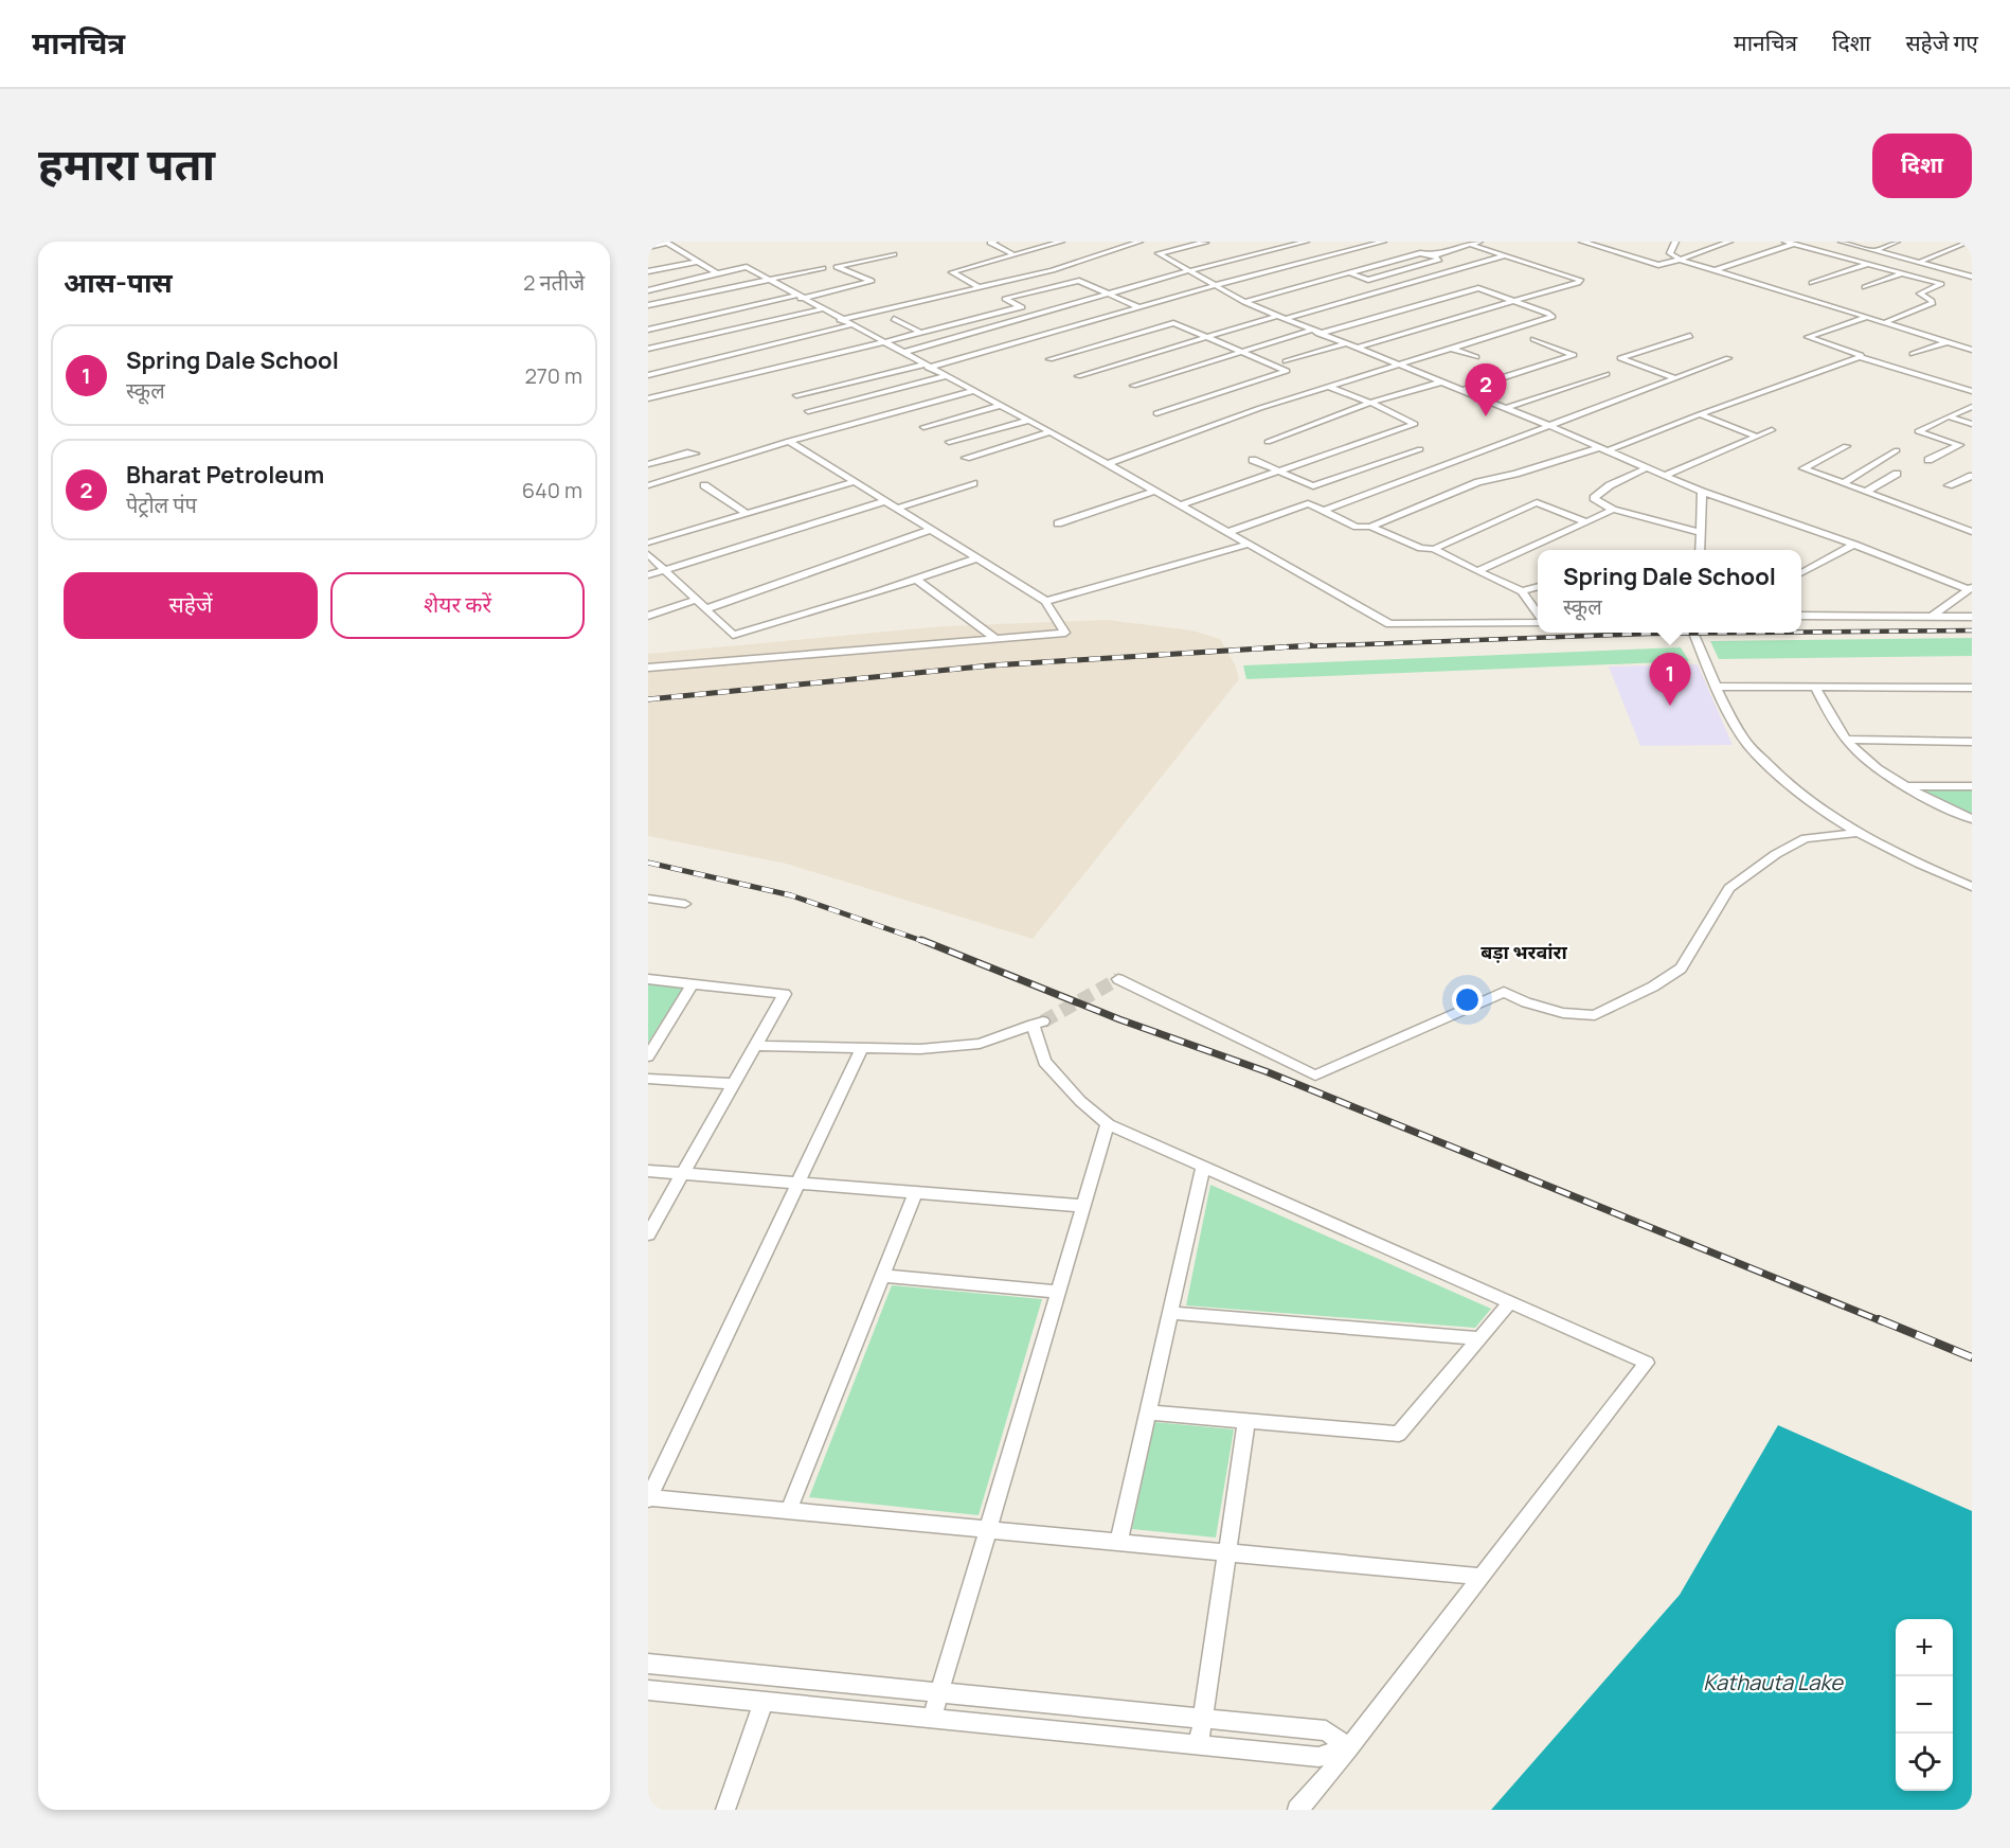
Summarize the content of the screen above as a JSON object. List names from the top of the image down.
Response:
{
  "districts": ["बड़ा भरवांरा"],
  "water": ["Kathauta Lake"],
  "page": {
    "header": "मानचित्र",
    "nav": ["मानचित्र", "दिशा", "सहेजे गए"],
    "title": "हमारा पता",
    "buttons": [
      "दिशा",
      ["सहेजें", "शेयर करें"]
    ],
    "heading": ["आस-पास", "2 नतीजे"],
    "list": [
      {
        "mark": "1",
        "name": "Spring Dale School",
        "note": "स्कूल",
        "value": "270 m"
      },
      {
        "mark": "2",
        "name": "Bharat Petroleum",
        "note": "पेट्रोल पंप",
        "value": "640 m"
      }
    ],
    "pins": ["2", "1"],
    "popup": ["Spring Dale School", "स्कूल"],
    "map_buttons": ["+", "−"]
  }
}
